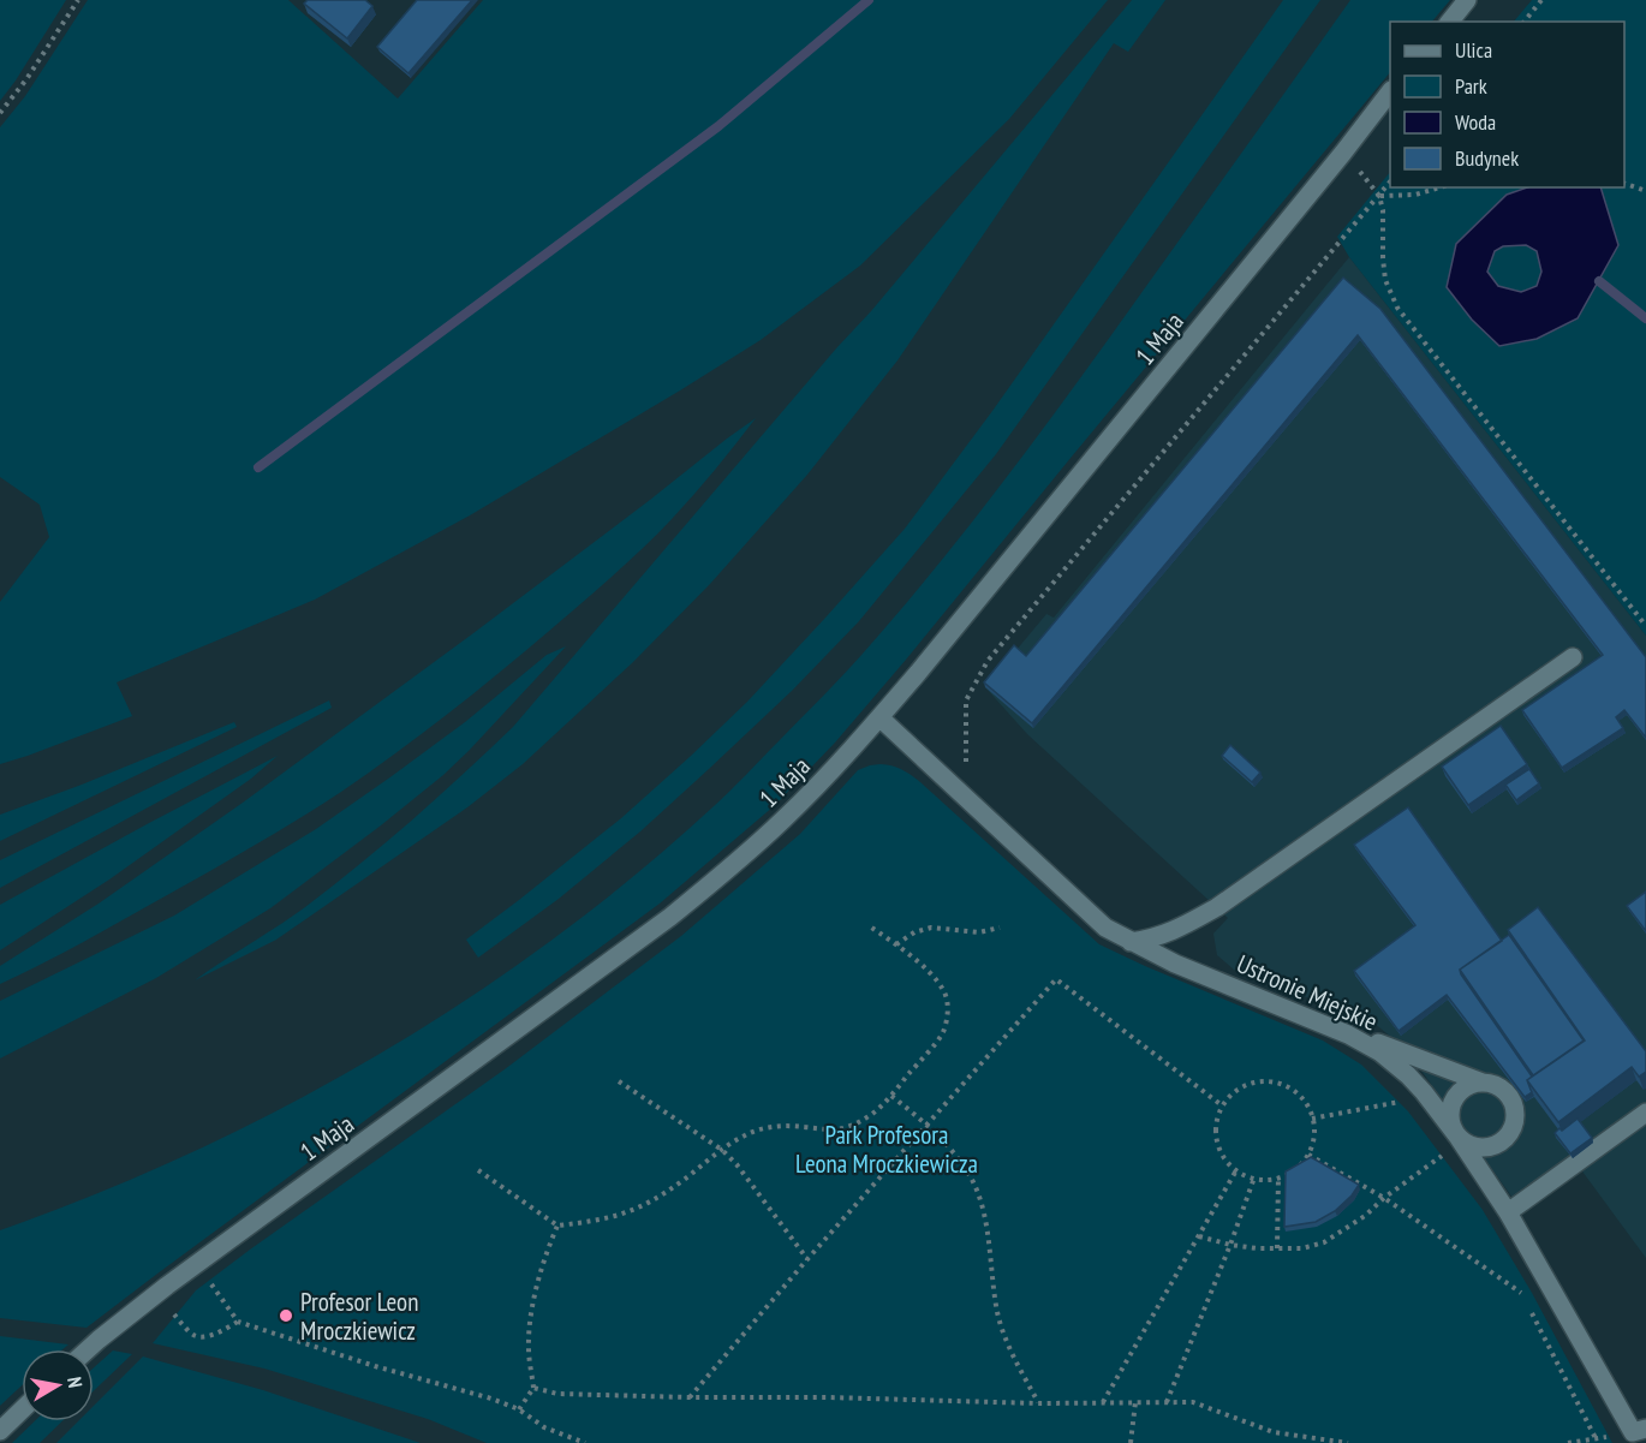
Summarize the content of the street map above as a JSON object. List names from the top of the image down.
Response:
{
  "streets": {
    "street": ["1 Maja", "Ustronie Miejskie"]
  },
  "crossings": [
    ["1 Maja", "Ustronie Miejskie"]
  ],
  "parks": ["Park Profesora Leona Mroczkiewicza"],
  "places": ["Profesor Leon Mroczkiewicz"],
  "legend": [
    "Ulica",
    "Park",
    "Woda",
    "Budynek"
  ],
  "north": "right"
}
